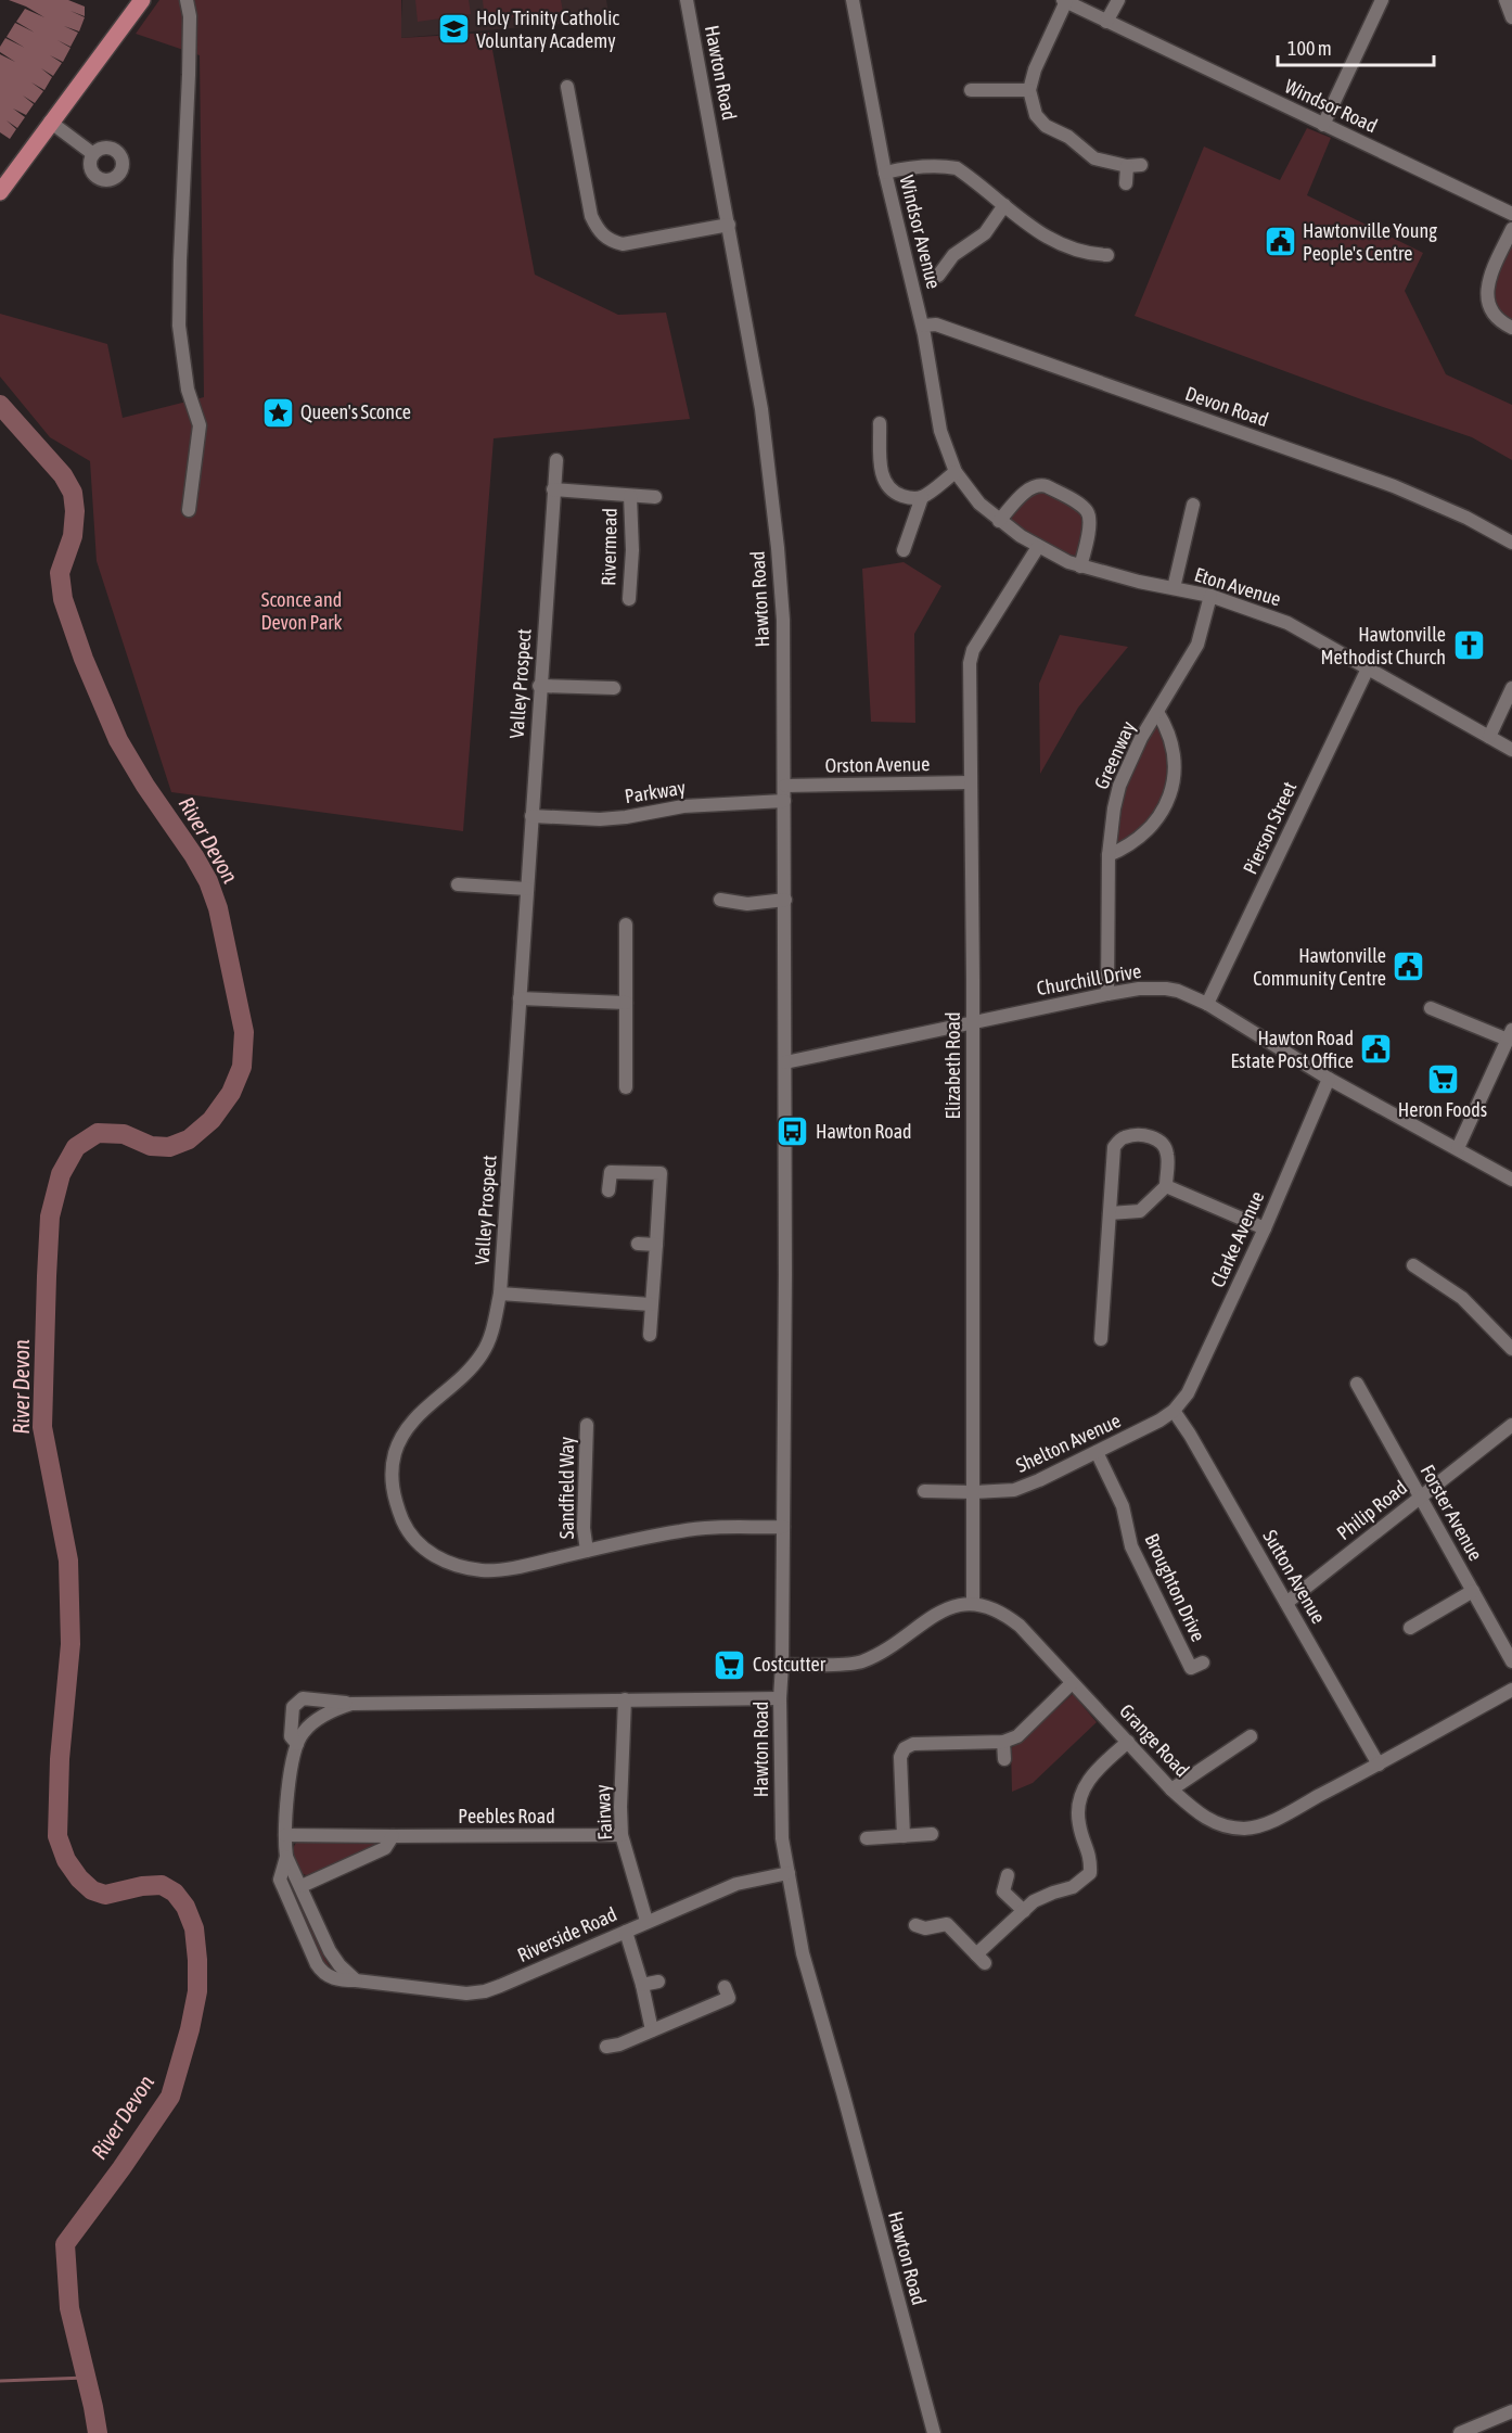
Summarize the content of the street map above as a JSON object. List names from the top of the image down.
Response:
{
  "streets": {
    "street": [
      "Hawton Road",
      "Windsor Road",
      "Windsor Avenue",
      "Devon Road",
      "Rivermead",
      "Eton Avenue",
      "Valley Prospect",
      "Greenway",
      "Orston Avenue",
      "Parkway",
      "Pierson Street",
      "Churchill Drive",
      "Elizabeth Road",
      "Clarke Avenue",
      "Shelton Avenue",
      "Sandfield Way",
      "Philip Road",
      "Forster Avenue",
      "Sutton Avenue",
      "Broughton Drive",
      "Grange Road",
      "Fairway",
      "Peebles Road",
      "Riverside Road"
    ]
  },
  "crossings": [
    ["Hawton Road", "Valley Prospect"],
    ["Hawton Road", "Orston Avenue"],
    ["Hawton Road", "Parkway"],
    ["Hawton Road", "Churchill Drive"],
    ["Hawton Road", "Grange Road"],
    ["Hawton Road", "Riverside Road"],
    ["Windsor Avenue", "Devon Road"],
    ["Windsor Avenue", "Eton Avenue"],
    ["Rivermead", "Valley Prospect"],
    ["Eton Avenue", "Greenway"],
    ["Eton Avenue", "Pierson Street"],
    ["Eton Avenue", "Elizabeth Road"],
    ["Valley Prospect", "Parkway"],
    ["Valley Prospect", "Sandfield Way"],
    ["Greenway", "Churchill Drive"],
    ["Orston Avenue", "Elizabeth Road"],
    ["Pierson Street", "Churchill Drive"],
    ["Churchill Drive", "Elizabeth Road"],
    ["Churchill Drive", "Clarke Avenue"],
    ["Elizabeth Road", "Shelton Avenue"],
    ["Elizabeth Road", "Grange Road"],
    ["Clarke Avenue", "Shelton Avenue"],
    ["Clarke Avenue", "Sutton Avenue"],
    ["Shelton Avenue", "Sutton Avenue"],
    ["Shelton Avenue", "Broughton Drive"],
    ["Philip Road", "Forster Avenue"],
    ["Philip Road", "Sutton Avenue"],
    ["Sutton Avenue", "Grange Road"],
    ["Fairway", "Peebles Road"],
    ["Fairway", "Riverside Road"],
    ["Peebles Road", "Riverside Road"]
  ],
  "water": ["River Devon"],
  "parks": ["Sconce and Devon Park"],
  "places": {
    "school or university": ["Holy Trinity Catholic Voluntary Academy"],
    "public building": ["Hawtonville Young People's Centre", "Hawtonville Community Centre", "Hawton Road Estate Post Office"],
    "place": ["Queen's Sconce"],
    "church": ["Hawtonville Methodist Church"],
    "supermarket": ["Heron Foods", "Costcutter"],
    "bus stop": ["Hawton Road"]
  },
  "scale_bar": "100 m"
}
